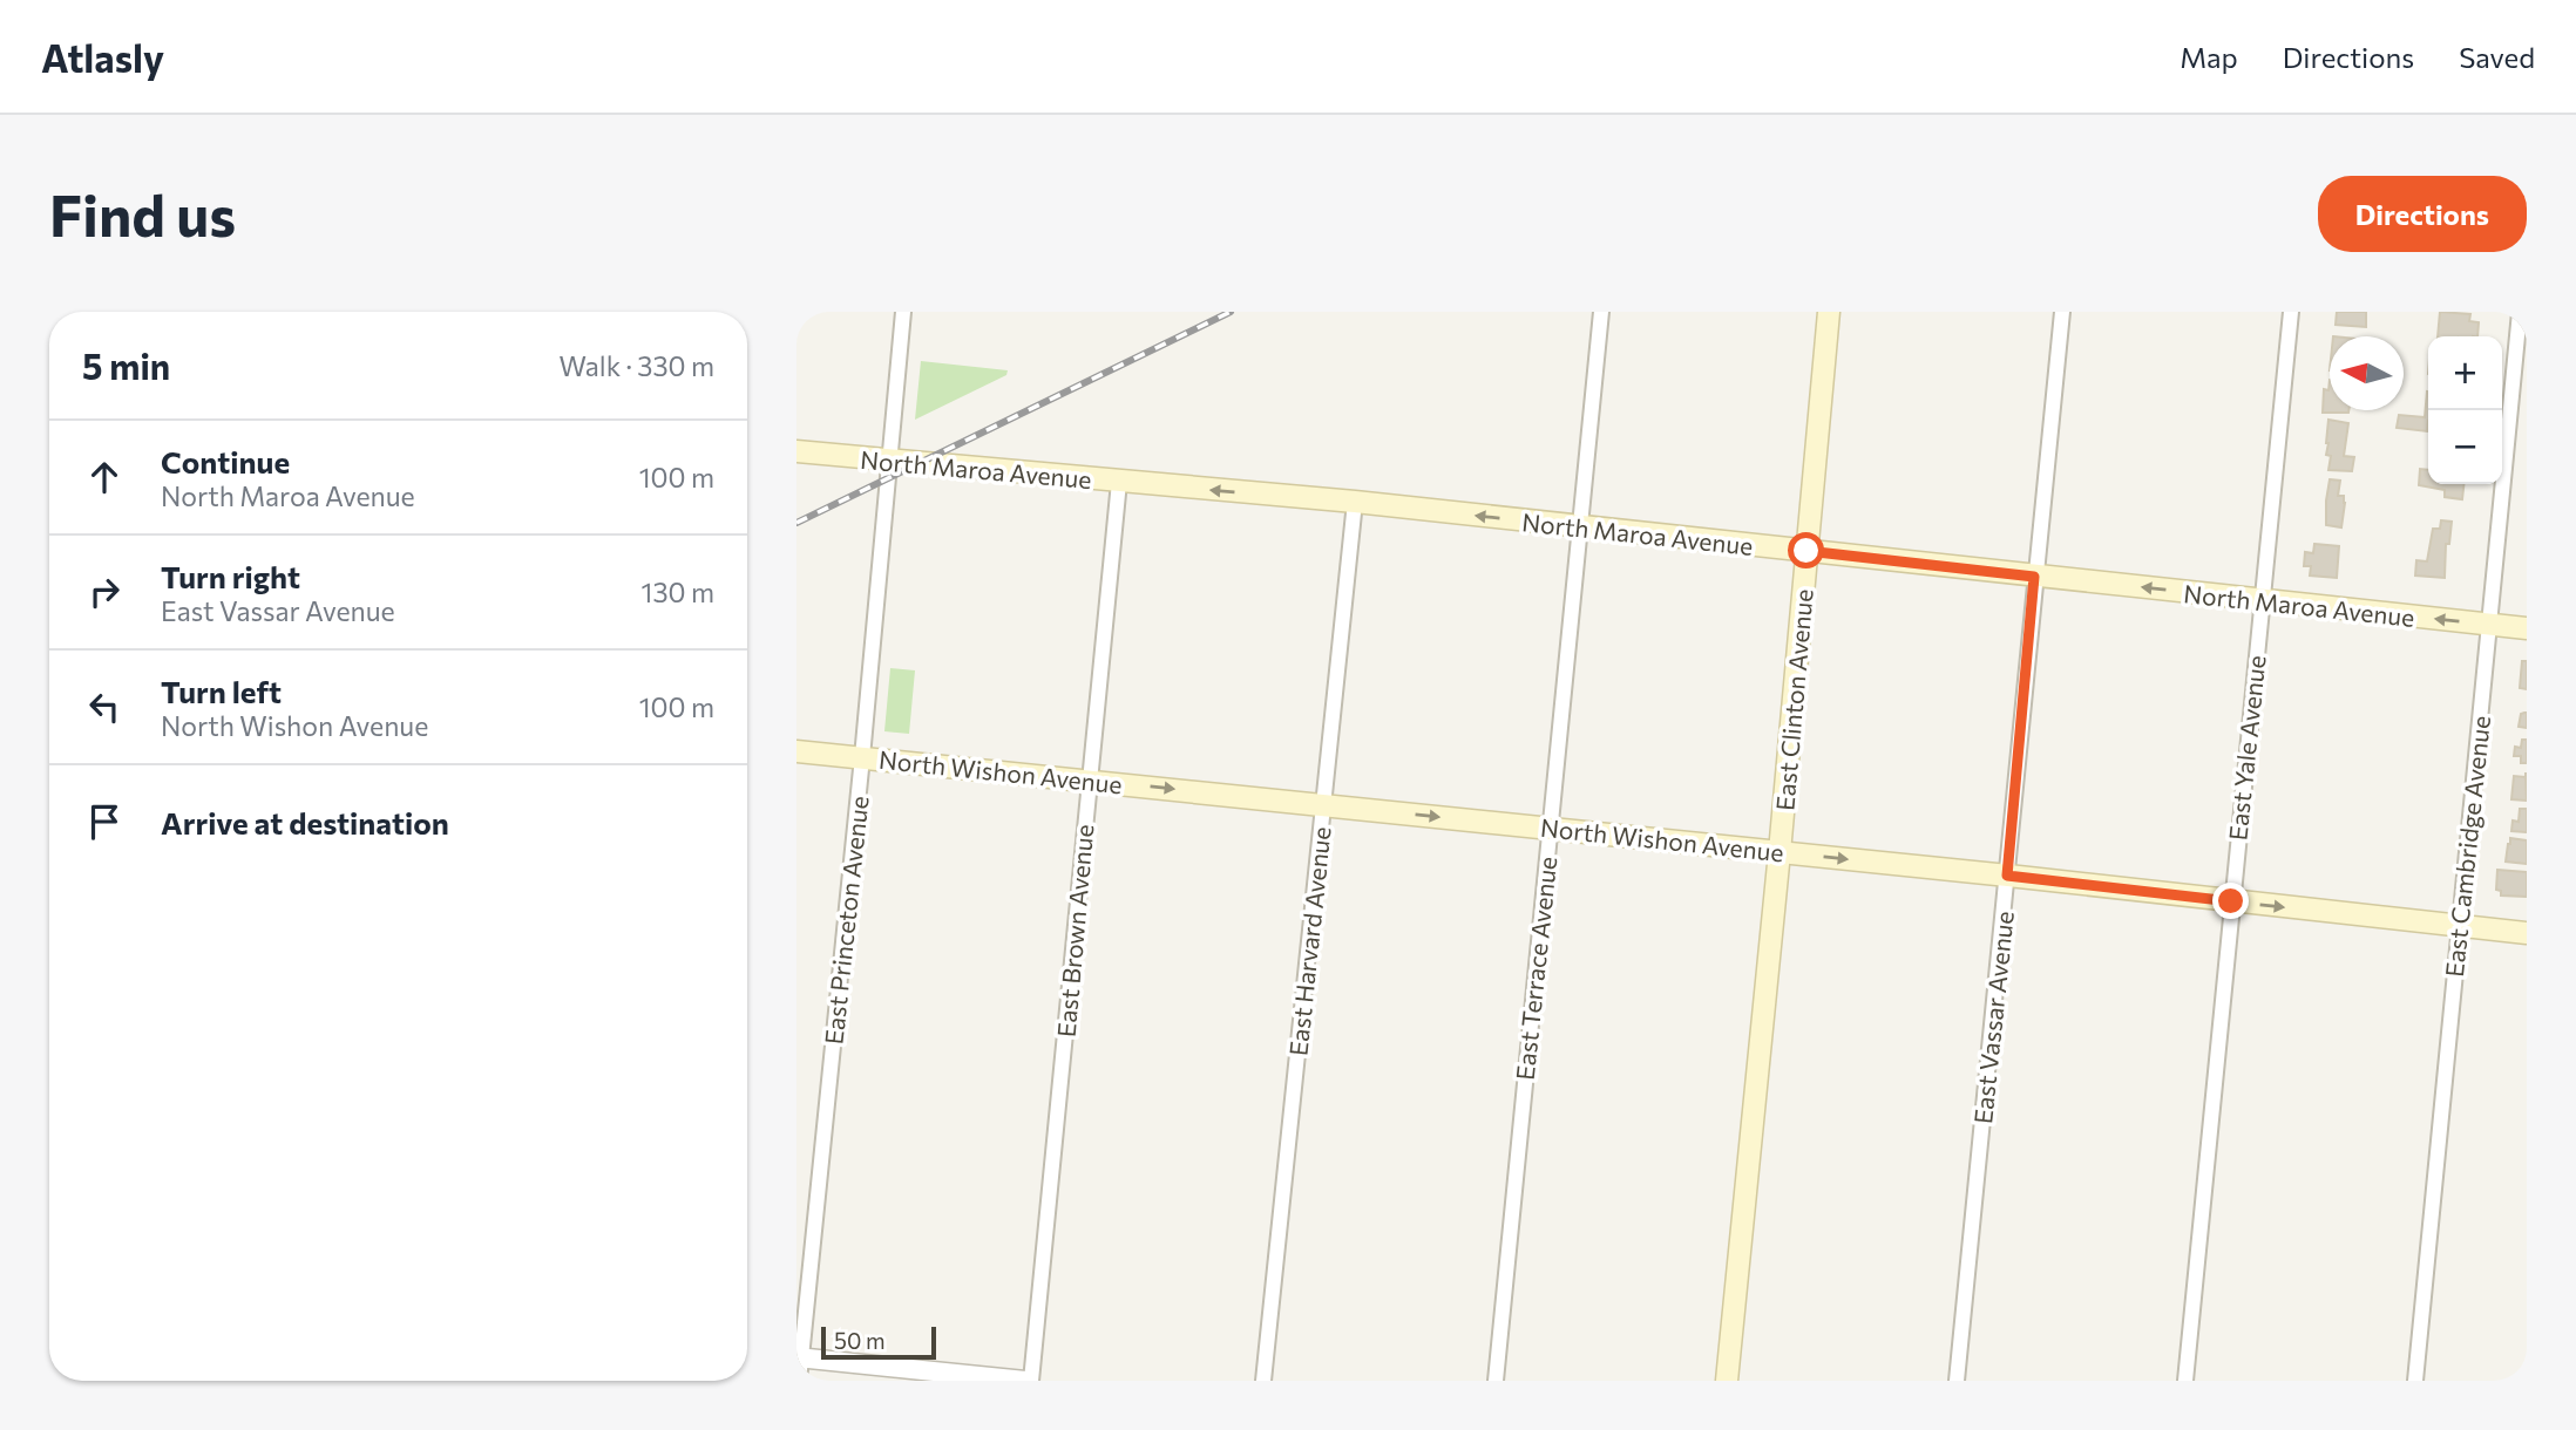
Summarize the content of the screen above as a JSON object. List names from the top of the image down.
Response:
{
  "streets": {
    "main road": ["North Maroa Avenue", "East Clinton Avenue", "North Wishon Avenue"],
    "street": [
      "East Yale Avenue",
      "East Cambridge Avenue",
      "East Princeton Avenue",
      "East Brown Avenue",
      "East Harvard Avenue",
      "East Terrace Avenue",
      "East Vassar Avenue"
    ]
  },
  "crossings": [
    ["North Maroa Avenue", "East Clinton Avenue"],
    ["North Maroa Avenue", "East Yale Avenue"],
    ["North Maroa Avenue", "East Cambridge Avenue"],
    ["North Maroa Avenue", "East Princeton Avenue"],
    ["North Maroa Avenue", "East Brown Avenue"],
    ["North Maroa Avenue", "East Harvard Avenue"],
    ["North Maroa Avenue", "East Terrace Avenue"],
    ["North Maroa Avenue", "East Vassar Avenue"],
    ["East Clinton Avenue", "North Wishon Avenue"],
    ["East Yale Avenue", "North Wishon Avenue"],
    ["North Wishon Avenue", "East Cambridge Avenue"],
    ["North Wishon Avenue", "East Princeton Avenue"],
    ["North Wishon Avenue", "East Brown Avenue"],
    ["North Wishon Avenue", "East Harvard Avenue"],
    ["North Wishon Avenue", "East Terrace Avenue"],
    ["North Wishon Avenue", "East Vassar Avenue"]
  ],
  "one_way": ["North Maroa Avenue", "North Wishon Avenue"],
  "scale_bar": "50 m",
  "north": "left",
  "page": {
    "header": "Atlasly",
    "nav": ["Map", "Directions", "Saved"],
    "buttons": "Directions",
    "title": "Find us",
    "heading": ["5 min", "Walk · 330 m"],
    "map_buttons": ["+", "−"],
    "list": [
      ["Continue", "North Maroa Avenue", "100 m"],
      ["Turn right", "East Vassar Avenue", "130 m"],
      ["Turn left", "North Wishon Avenue", "100 m"],
      "Arrive at destination"
    ],
    "scale": "50 m"
  }
}
